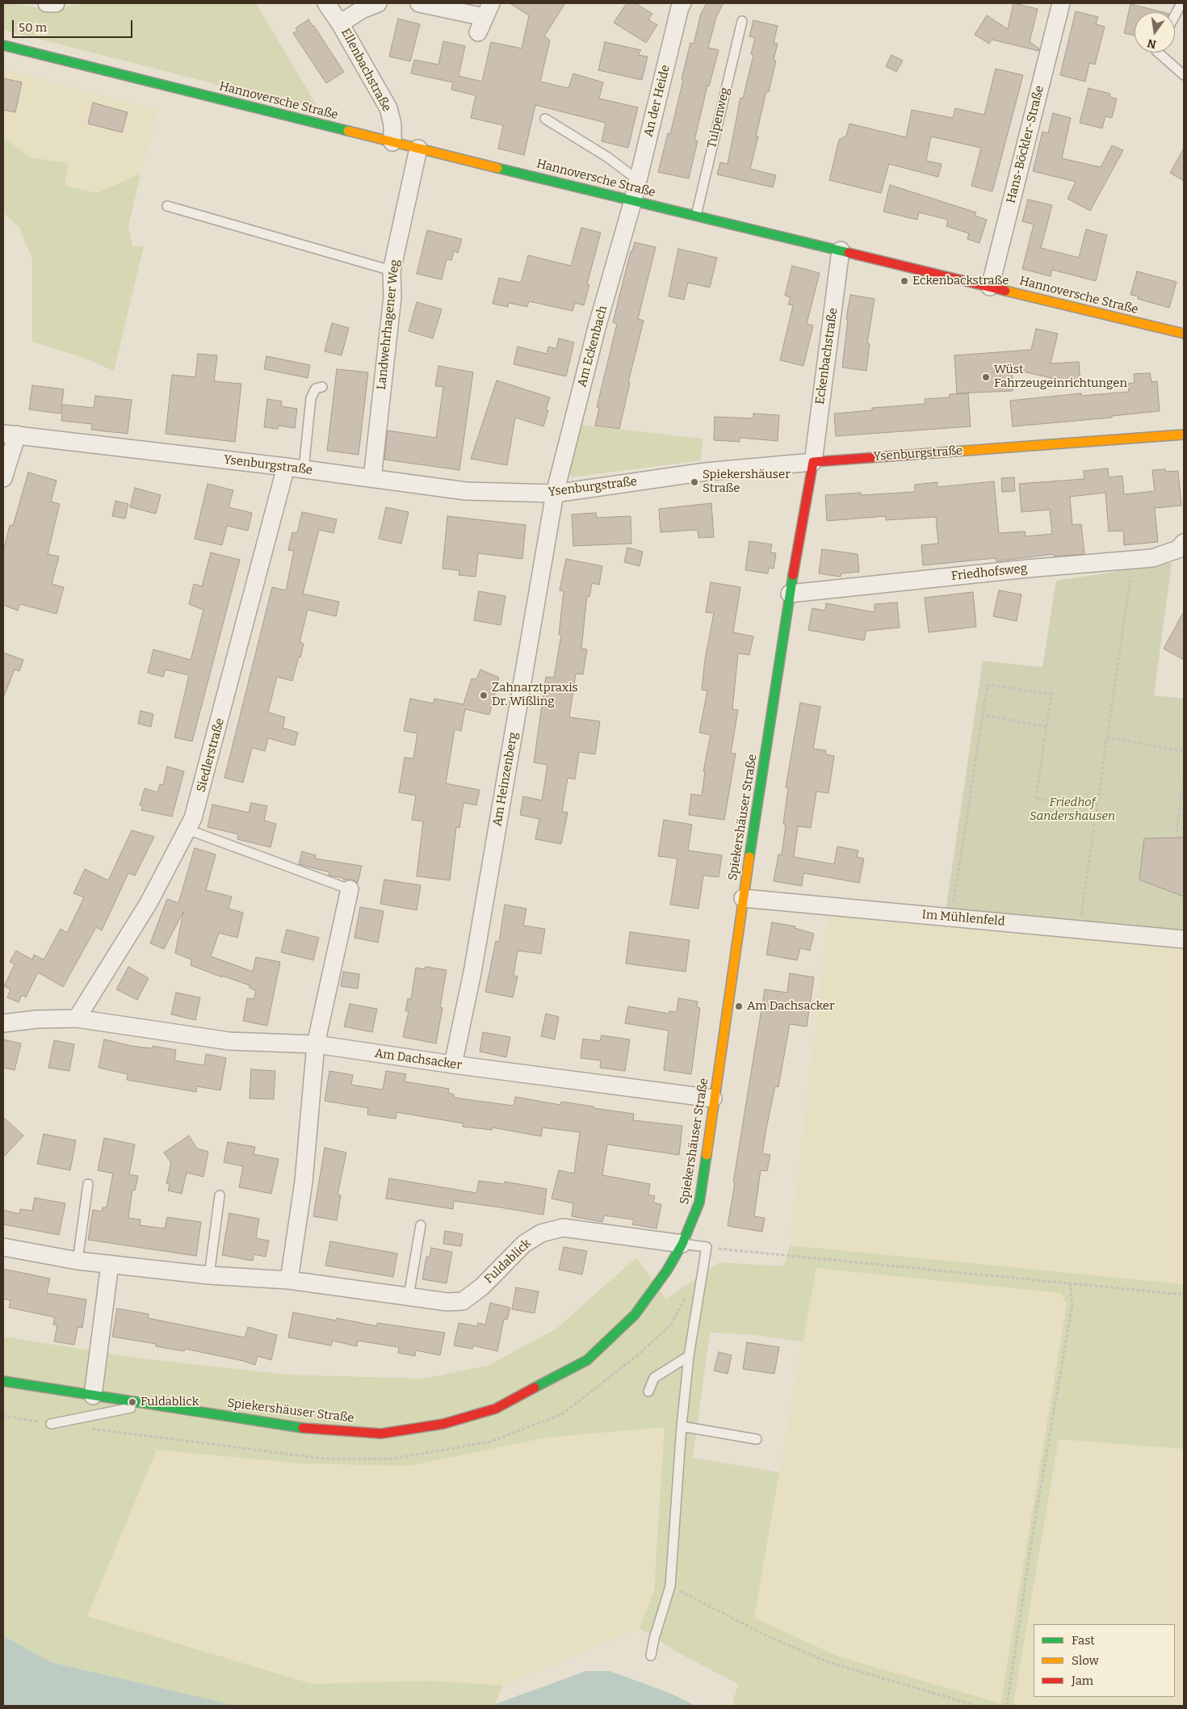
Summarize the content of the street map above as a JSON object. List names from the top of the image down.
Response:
{
  "streets": {
    "street": [
      "Ellenbachstraße",
      "Hannoversche Straße",
      "An der Heide",
      "Hans-Böckler-Straße",
      "Landwehrhagener Weg",
      "Am Eckenbach",
      "Eckenbachstraße",
      "Ysenburgstraße",
      "Friedhofsweg",
      "Siedlerstraße",
      "Am Heinzenberg",
      "Spiekershäuser Straße",
      "Im Mühlenfeld",
      "Am Dachsacker",
      "Fuldablick"
    ],
    "lane": ["Tulpenweg"]
  },
  "crossings": [
    ["Ellenbachstraße", "Hannoversche Straße"],
    ["Hannoversche Straße", "An der Heide"],
    ["Hannoversche Straße", "Tulpenweg"],
    ["Hannoversche Straße", "Hans-Böckler-Straße"],
    ["Hannoversche Straße", "Landwehrhagener Weg"],
    ["Hannoversche Straße", "Am Eckenbach"],
    ["Hannoversche Straße", "Eckenbachstraße"],
    ["An der Heide", "Am Eckenbach"],
    ["Landwehrhagener Weg", "Ysenburgstraße"],
    ["Am Eckenbach", "Ysenburgstraße"],
    ["Am Eckenbach", "Am Heinzenberg"],
    ["Eckenbachstraße", "Ysenburgstraße"],
    ["Eckenbachstraße", "Spiekershäuser Straße"],
    ["Ysenburgstraße", "Siedlerstraße"],
    ["Ysenburgstraße", "Am Heinzenberg"],
    ["Ysenburgstraße", "Spiekershäuser Straße"],
    ["Friedhofsweg", "Spiekershäuser Straße"],
    ["Siedlerstraße", "Am Dachsacker"],
    ["Am Heinzenberg", "Am Dachsacker"],
    ["Spiekershäuser Straße", "Im Mühlenfeld"],
    ["Spiekershäuser Straße", "Am Dachsacker"],
    ["Spiekershäuser Straße", "Fuldablick"]
  ],
  "parks": ["Friedhof Sandershausen"],
  "places": [
    "Eckenbackstraße",
    "Wüst Fahrzeugeinrichtungen",
    "Spiekershäuser Straße",
    "Zahnarztpraxis Dr. Wißling",
    "Am Dachsacker",
    "Fuldablick"
  ],
  "legend": ["Fast", "Slow", "Jam"],
  "scale_bar": "50 m",
  "north": "bottom"
}
